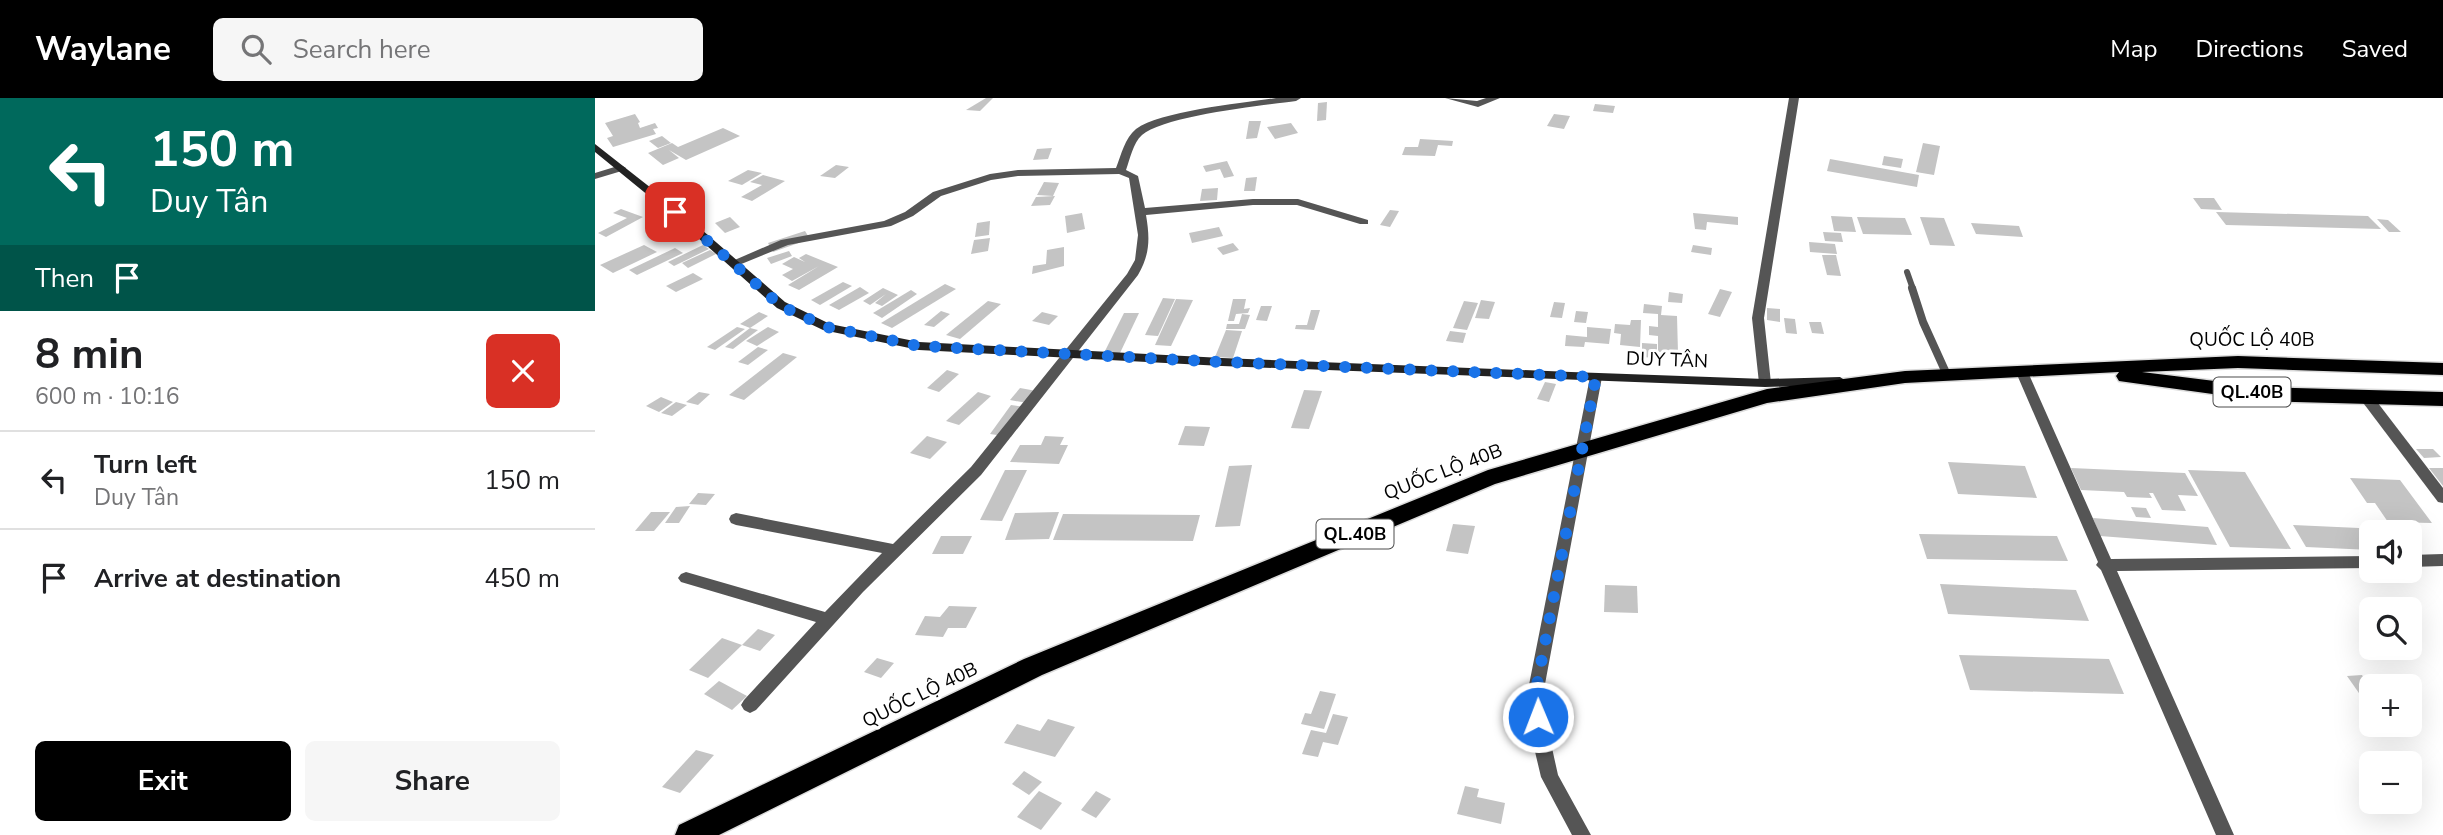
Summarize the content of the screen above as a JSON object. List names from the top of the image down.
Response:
{
  "streets": {
    "highway": ["QUỐC LỘ 40B", "QL.40B"],
    "street": ["DUY TÂN"]
  },
  "crossings": [
    ["QUỐC LỘ 40B", "DUY TÂN"]
  ],
  "page": {
    "header": "Waylane",
    "search": "Search here",
    "nav": ["Map", "Directions", "Saved"],
    "turn": ["150 m", "Duy Tân"],
    "then": "Then",
    "heading": ["8 min", "600 m · 10:16"],
    "list": [
      {
        "name": "Turn left",
        "note": "Duy Tân",
        "value": "150 m"
      },
      {
        "name": "Arrive at destination",
        "value": "450 m"
      }
    ],
    "map_buttons": ["+", "−"],
    "buttons": ["Exit", "Share"]
  }
}
